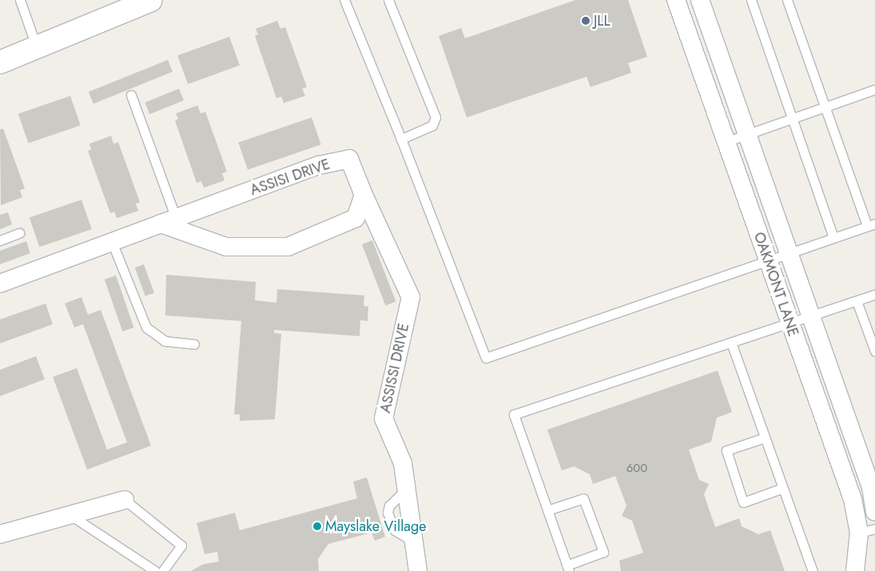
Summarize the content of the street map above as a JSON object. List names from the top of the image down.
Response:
{
  "streets": {
    "street": ["ASSISI DRIVE", "OAKMONT LANE", "ASSISSI DRIVE"]
  },
  "crossings": [
    ["ASSISI DRIVE", "ASSISSI DRIVE"]
  ],
  "places": ["JLL", "Mayslake Village"],
  "house_numbers": ["600"]
}
